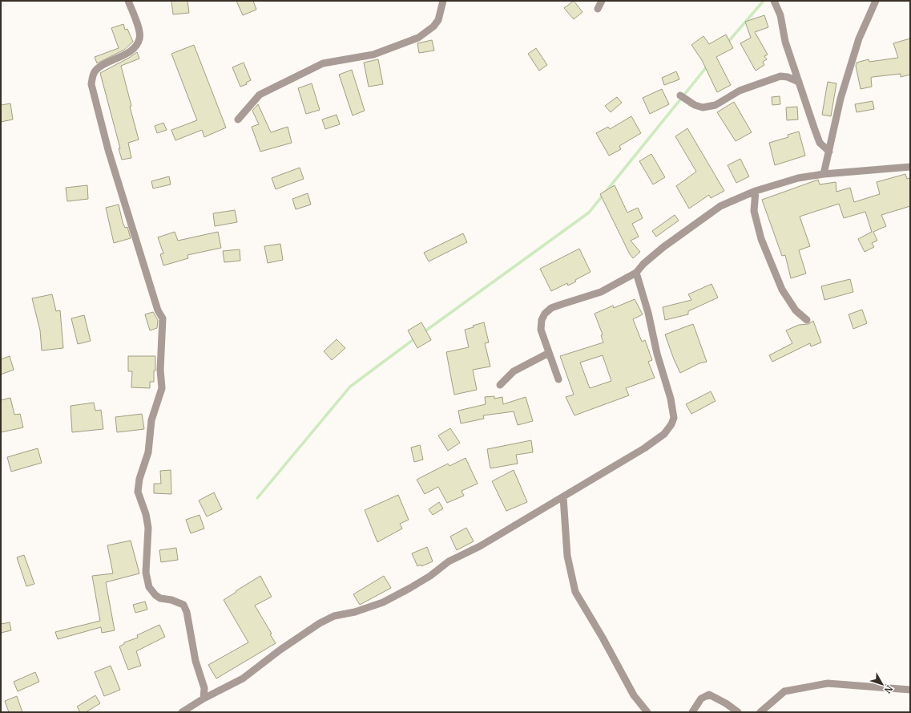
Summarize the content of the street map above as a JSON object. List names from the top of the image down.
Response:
{
  "north": "bottom right"
}
